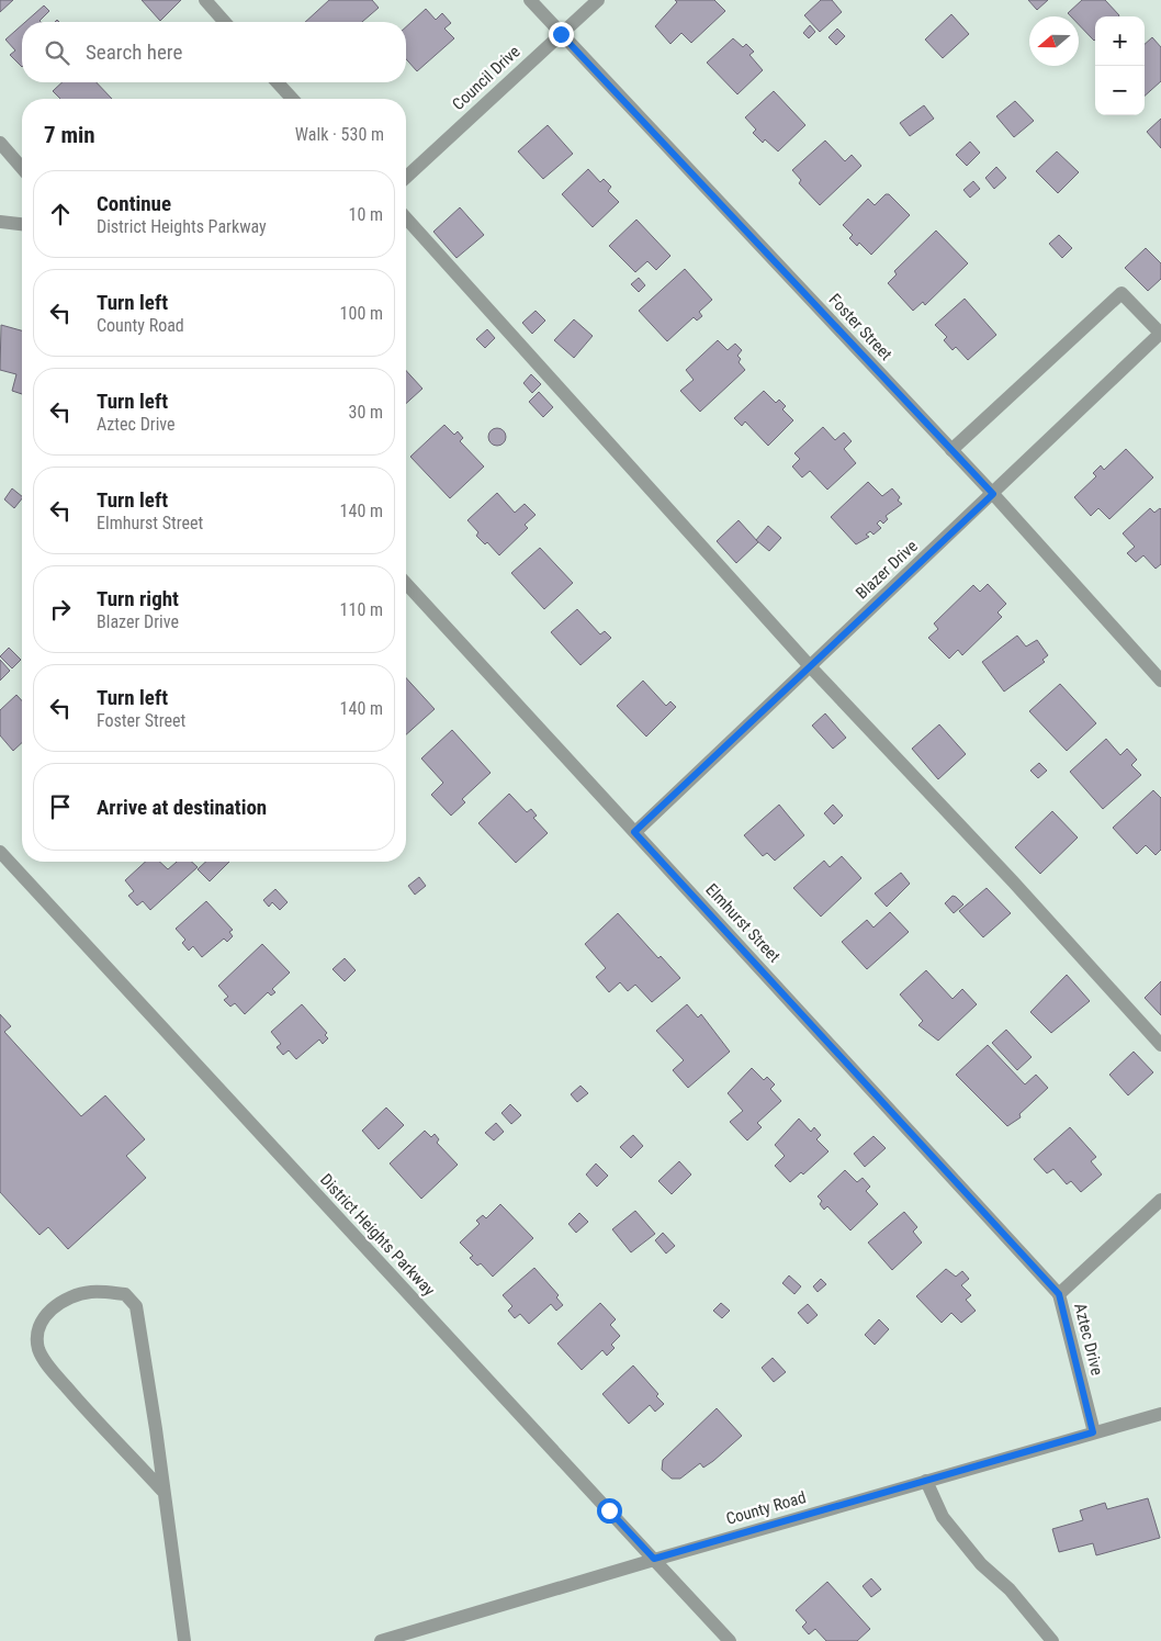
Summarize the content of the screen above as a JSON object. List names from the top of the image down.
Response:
{
  "streets": {
    "street": [
      "Council Drive",
      "Foster Street",
      "Blazer Drive",
      "Elmhurst Street",
      "District Heights Parkway",
      "Aztec Drive",
      "County Road"
    ]
  },
  "crossings": [
    ["Council Drive", "Foster Street"],
    ["Foster Street", "Blazer Drive"],
    ["Blazer Drive", "Elmhurst Street"],
    ["Elmhurst Street", "Aztec Drive"],
    ["District Heights Parkway", "County Road"],
    ["Aztec Drive", "County Road"]
  ],
  "north": "left",
  "page": {
    "map_buttons": ["+", "−"],
    "search": "Search here",
    "heading": ["7 min", "Walk · 530 m"],
    "list": [
      ["Continue", "District Heights Parkway", "10 m"],
      ["Turn left", "County Road", "100 m"],
      ["Turn left", "Aztec Drive", "30 m"],
      ["Turn left", "Elmhurst Street", "140 m"],
      ["Turn right", "Blazer Drive", "110 m"],
      ["Turn left", "Foster Street", "140 m"],
      "Arrive at destination"
    ]
  }
}
